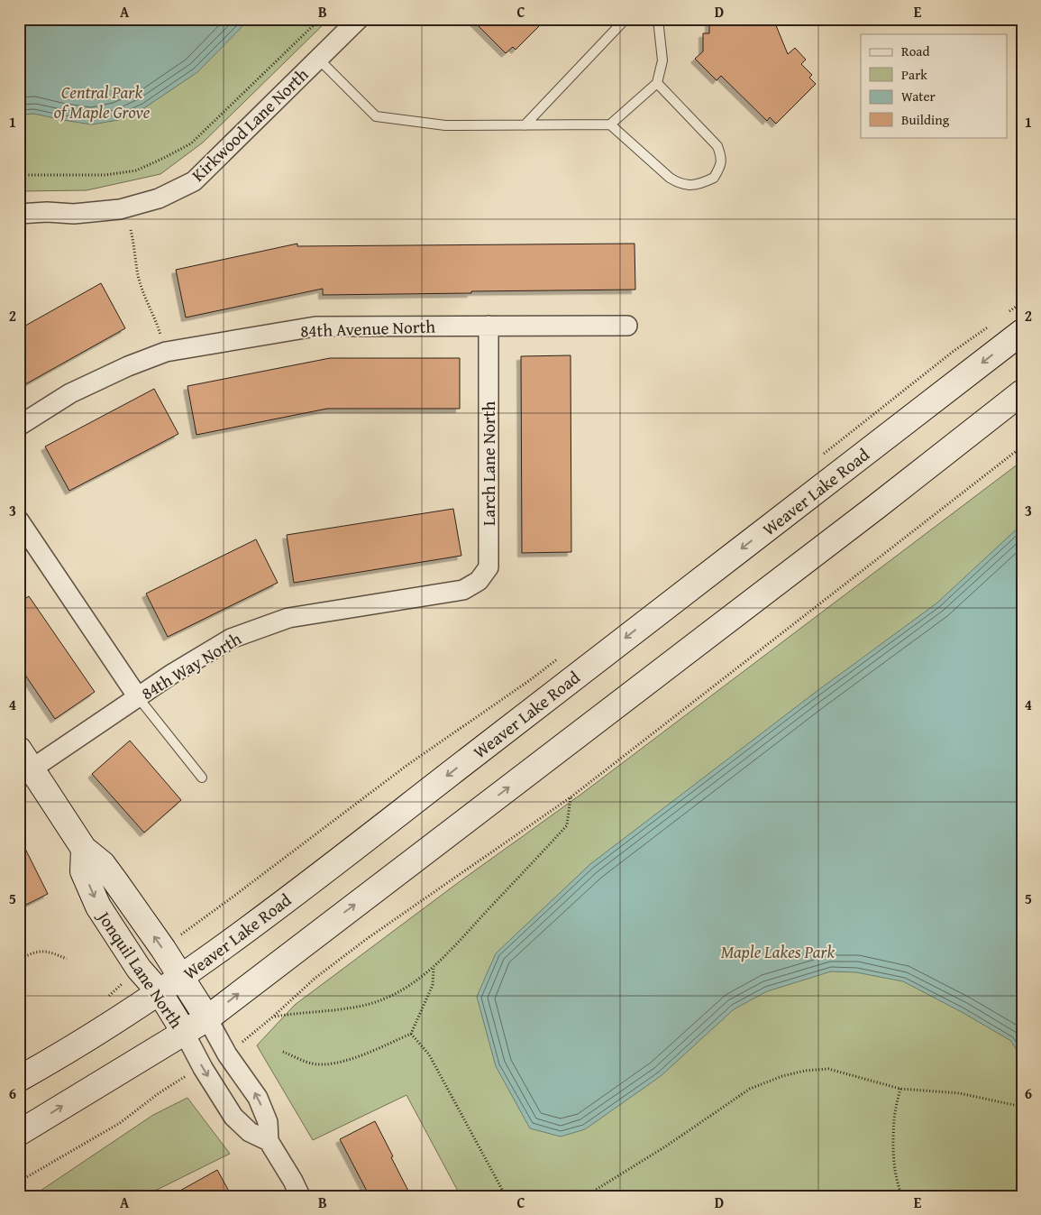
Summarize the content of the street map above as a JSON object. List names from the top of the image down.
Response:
{
  "streets": {
    "main road": ["Weaver Lake Road", "Jonquil Lane North"],
    "street": [
      "Kirkwood Lane North",
      "84th Avenue North",
      "Larch Lane North",
      "84th Way North"
    ]
  },
  "crossings": [
    ["84th Avenue North", "Larch Lane North"],
    ["Larch Lane North", "84th Way North"],
    ["Weaver Lake Road", "Jonquil Lane North"],
    ["84th Way North", "Jonquil Lane North"]
  ],
  "parks": ["Central Park of Maple Grove", "Maple Lakes Park"],
  "legend": [
    "Road",
    "Park",
    "Water",
    "Building"
  ],
  "grid": {
    "columns": [
      "A",
      "B",
      "C",
      "D",
      "E"
    ],
    "rows": [
      "1",
      "2",
      "3",
      "4",
      "5",
      "6"
    ]
  }
}
